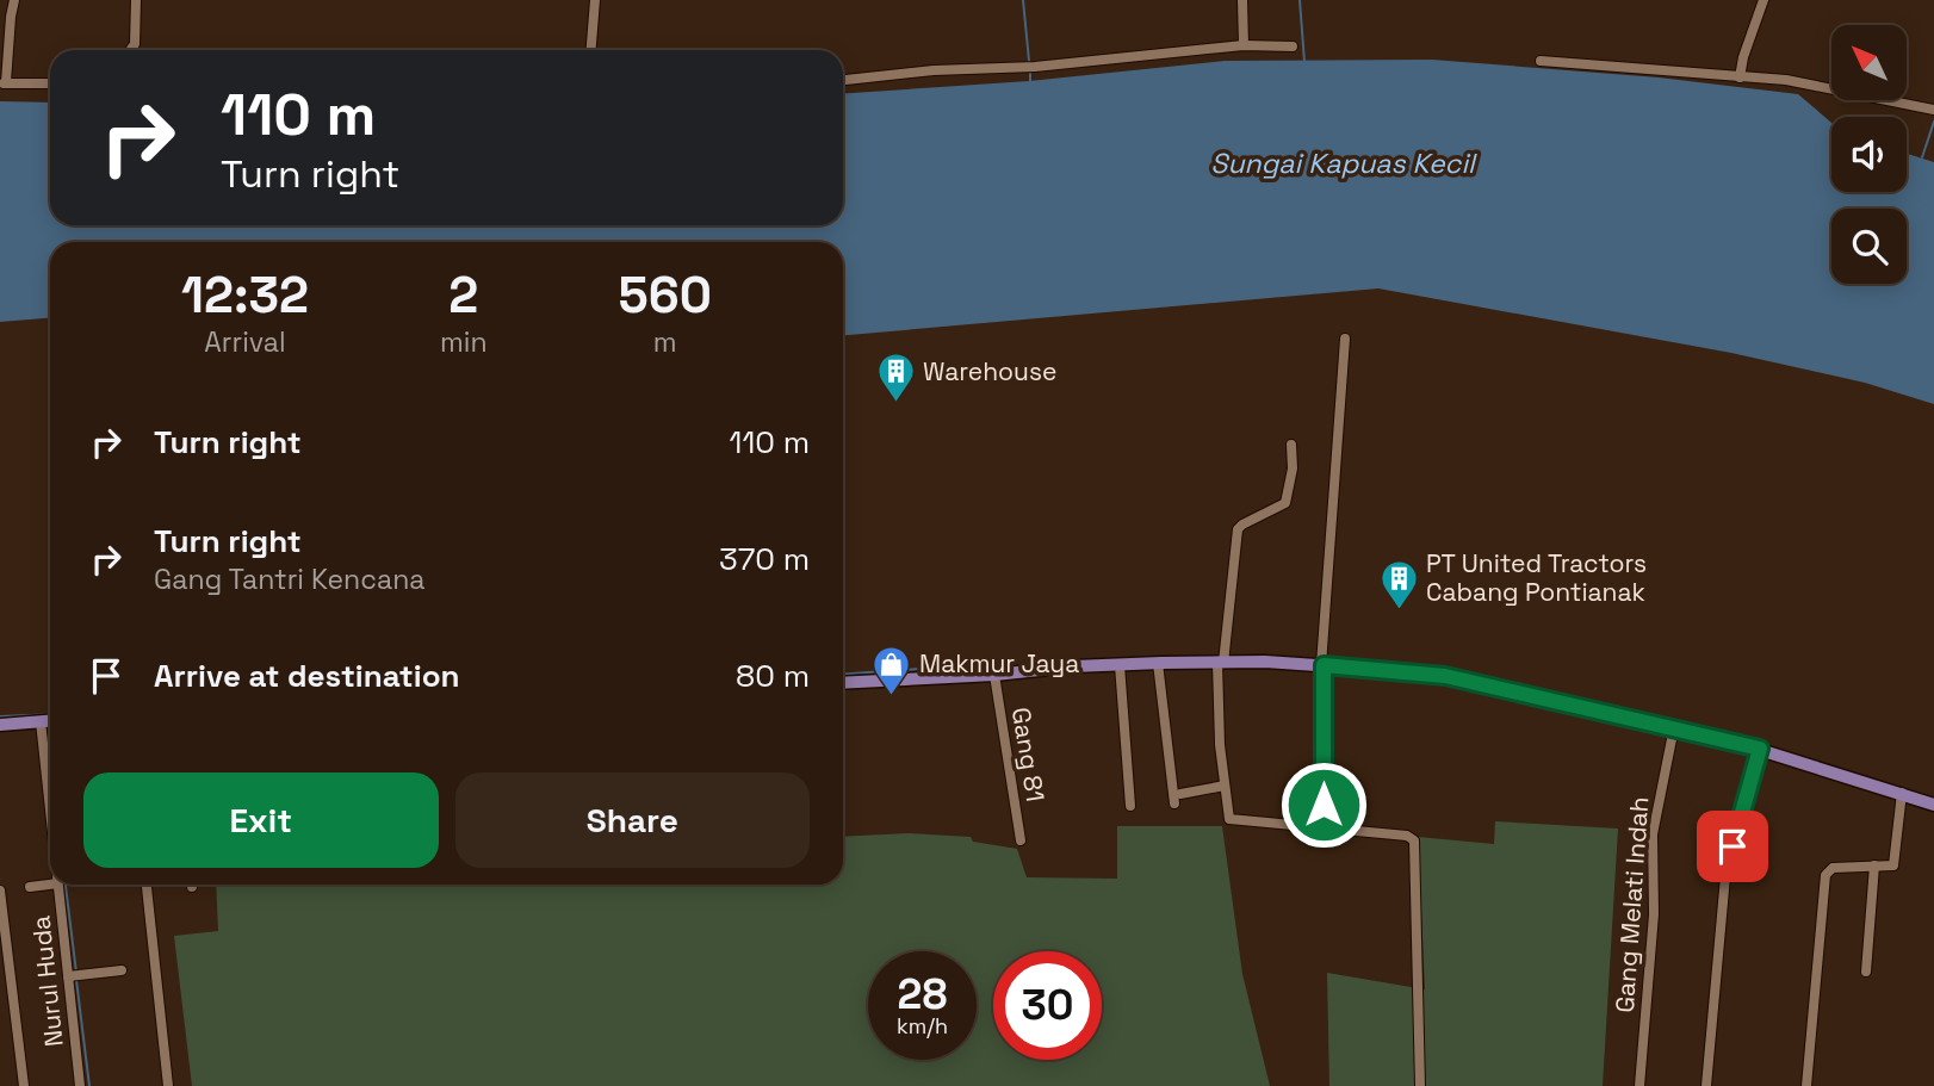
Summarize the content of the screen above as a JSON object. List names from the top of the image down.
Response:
{
  "streets": {
    "street": ["Gang 81", "Gang Melati Indah", "Nurul Huda"]
  },
  "water": ["Sungai Kapuas Kecil"],
  "places": {
    "building": ["Warehouse", "PT United Tractors Cabang Pontianak"],
    "shop": ["Makmur Jaya"]
  },
  "north": "top left",
  "page": {
    "turn": ["110 m", "Turn right"],
    "eta": [
      "12:32",
      "Arrival",
      "2",
      "min",
      "560",
      "m"
    ],
    "list": [
      {
        "name": "Turn right",
        "value": "110 m"
      },
      {
        "name": "Turn right",
        "note": "Gang Tantri Kencana",
        "value": "370 m"
      },
      {
        "name": "Arrive at destination",
        "value": "80 m"
      }
    ],
    "buttons": ["Exit", "Share"],
    "speed": "28 km/h",
    "limit": "30"
  }
}
